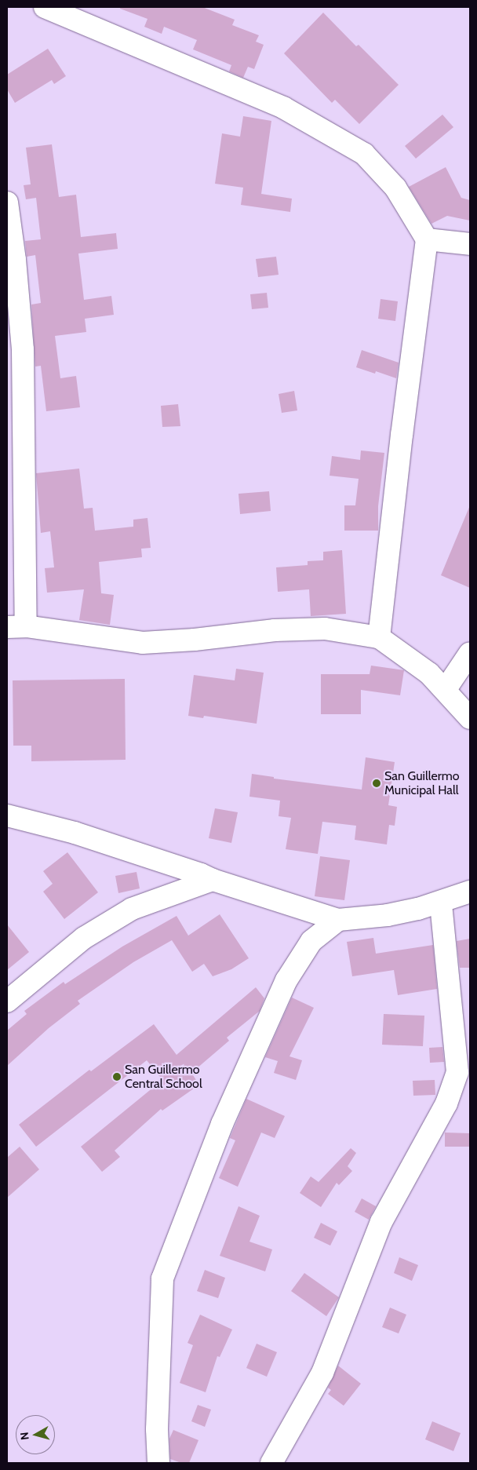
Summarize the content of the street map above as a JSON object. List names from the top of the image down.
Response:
{
  "places": ["San Guillermo Municipal Hall", "San Guillermo Central School"],
  "north": "left"
}
